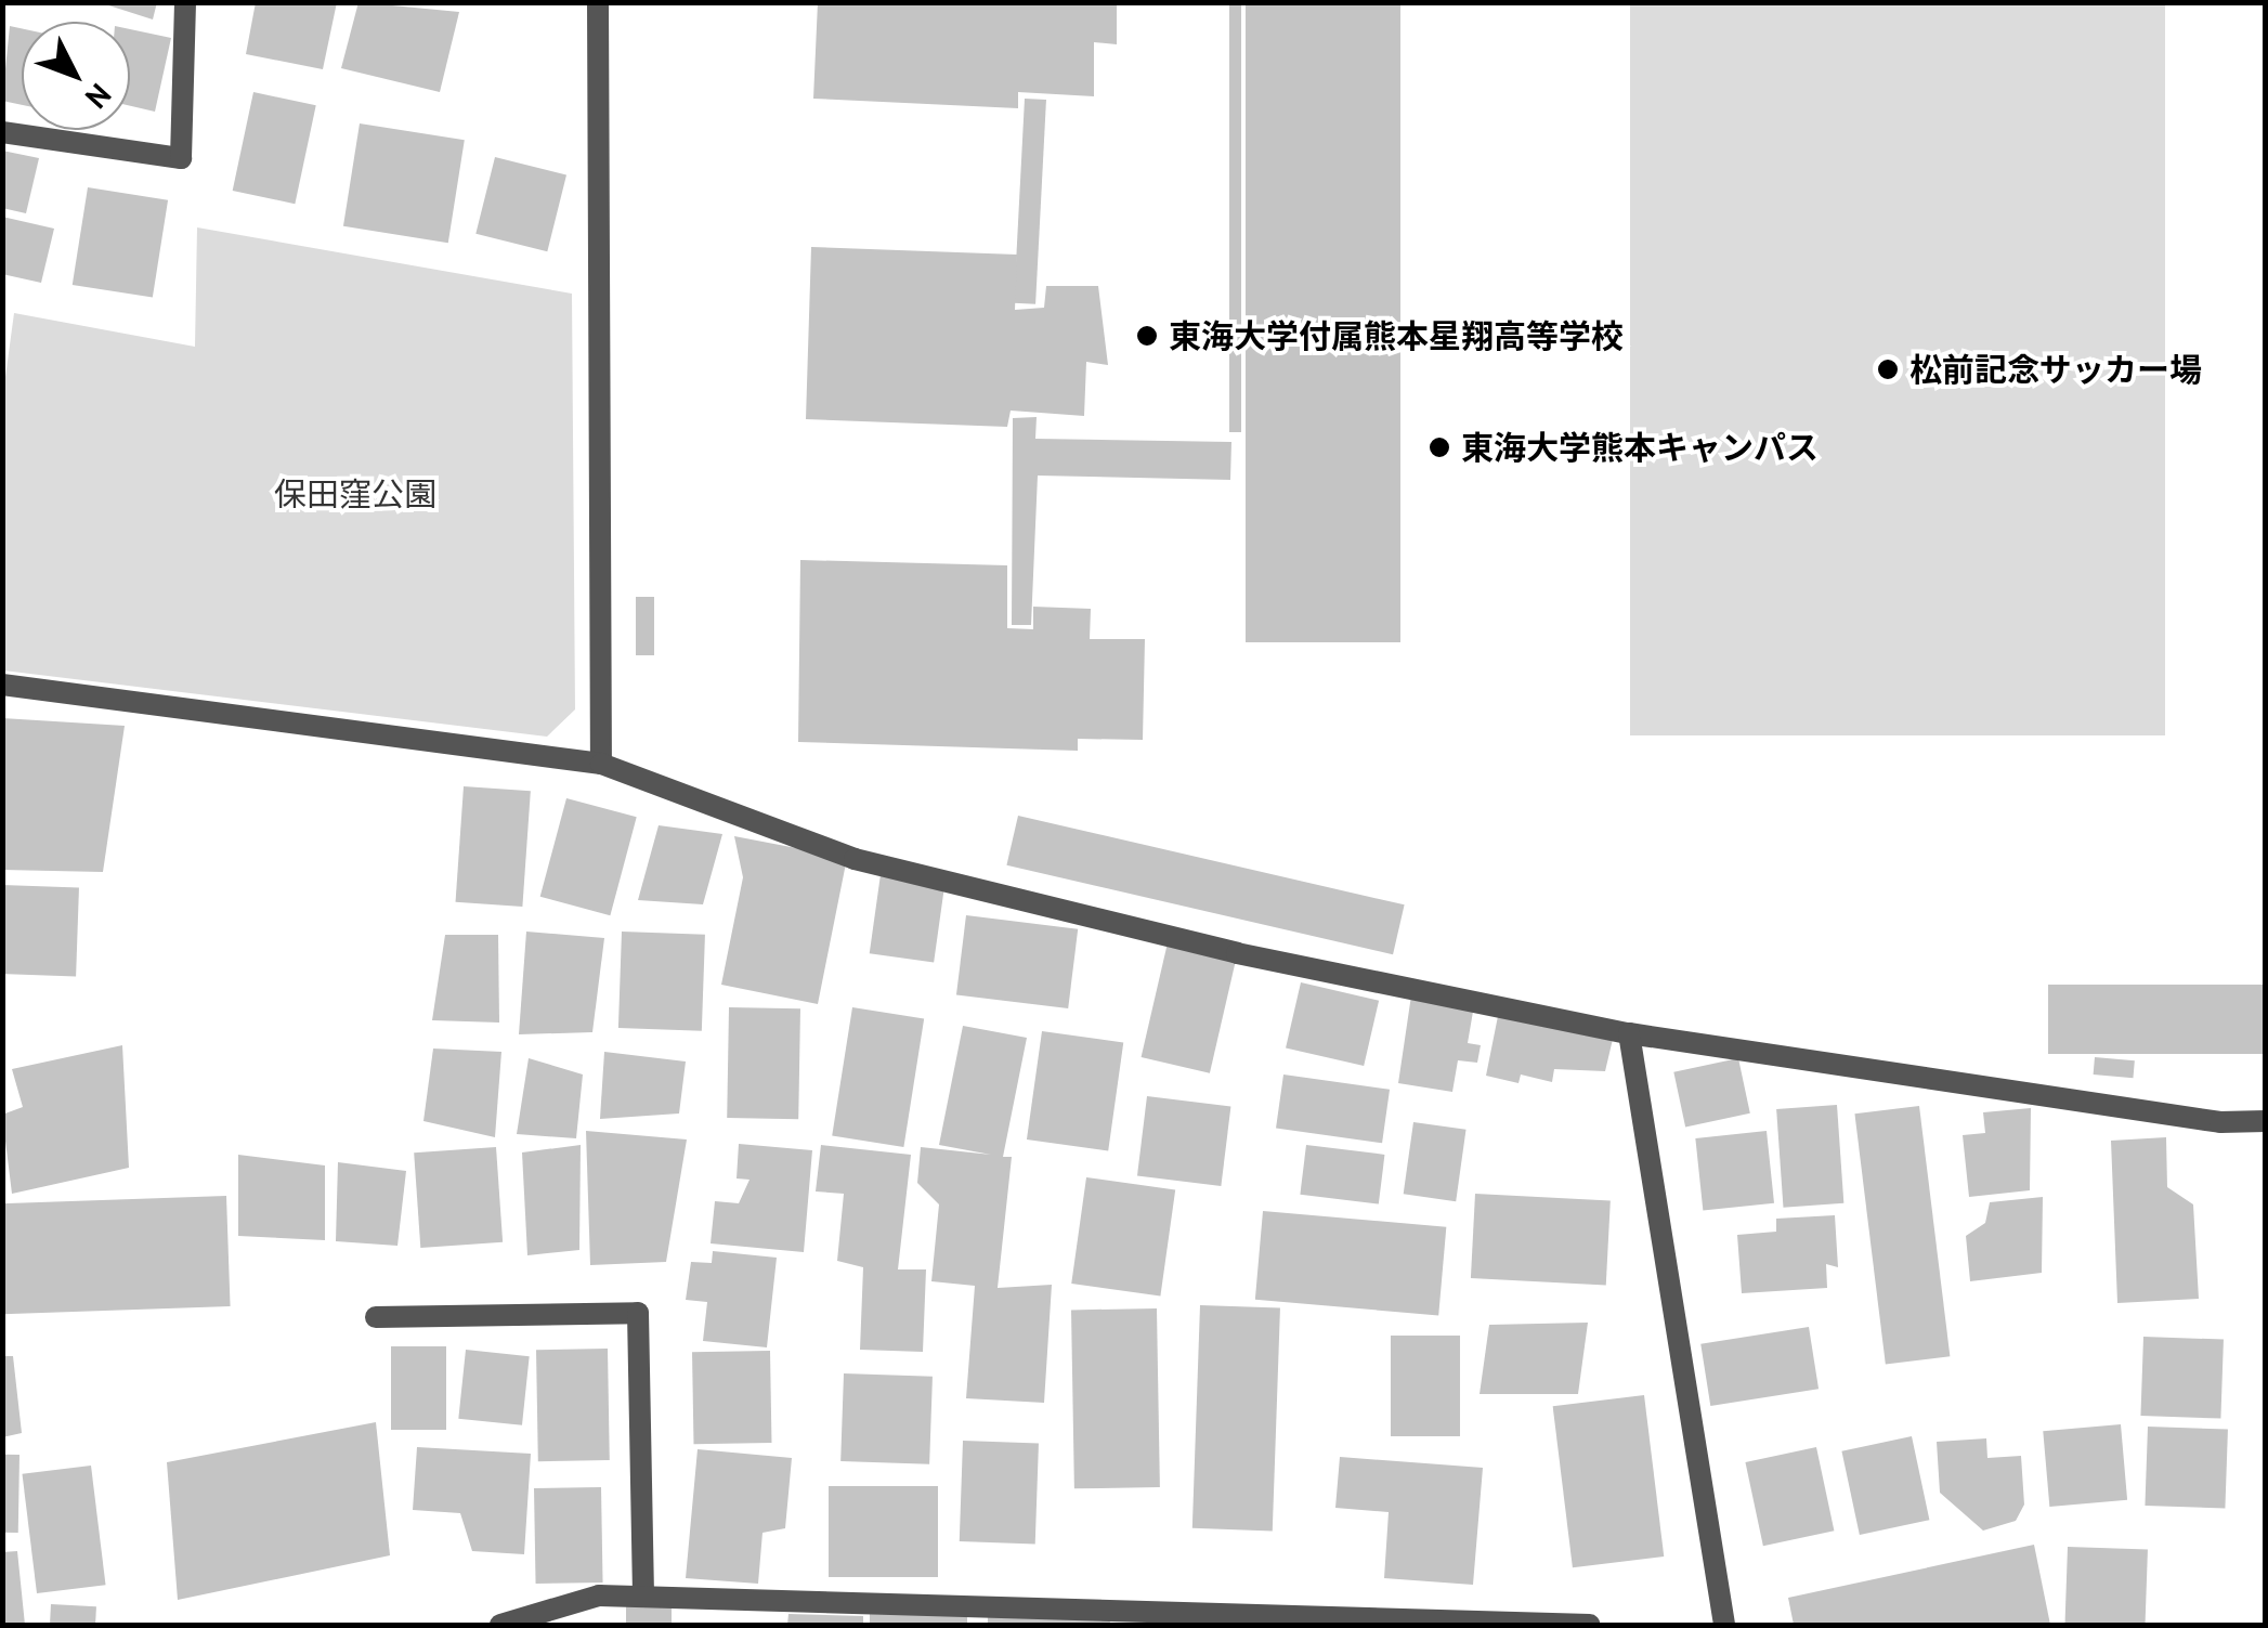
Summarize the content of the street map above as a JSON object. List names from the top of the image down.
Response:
{
  "parks": ["保田窪公園"],
  "places": ["東海大学付属熊本星翔高等学校", "松前記念サッカー場", "東海大学熊本キャンパス"],
  "north": "bottom right"
}
